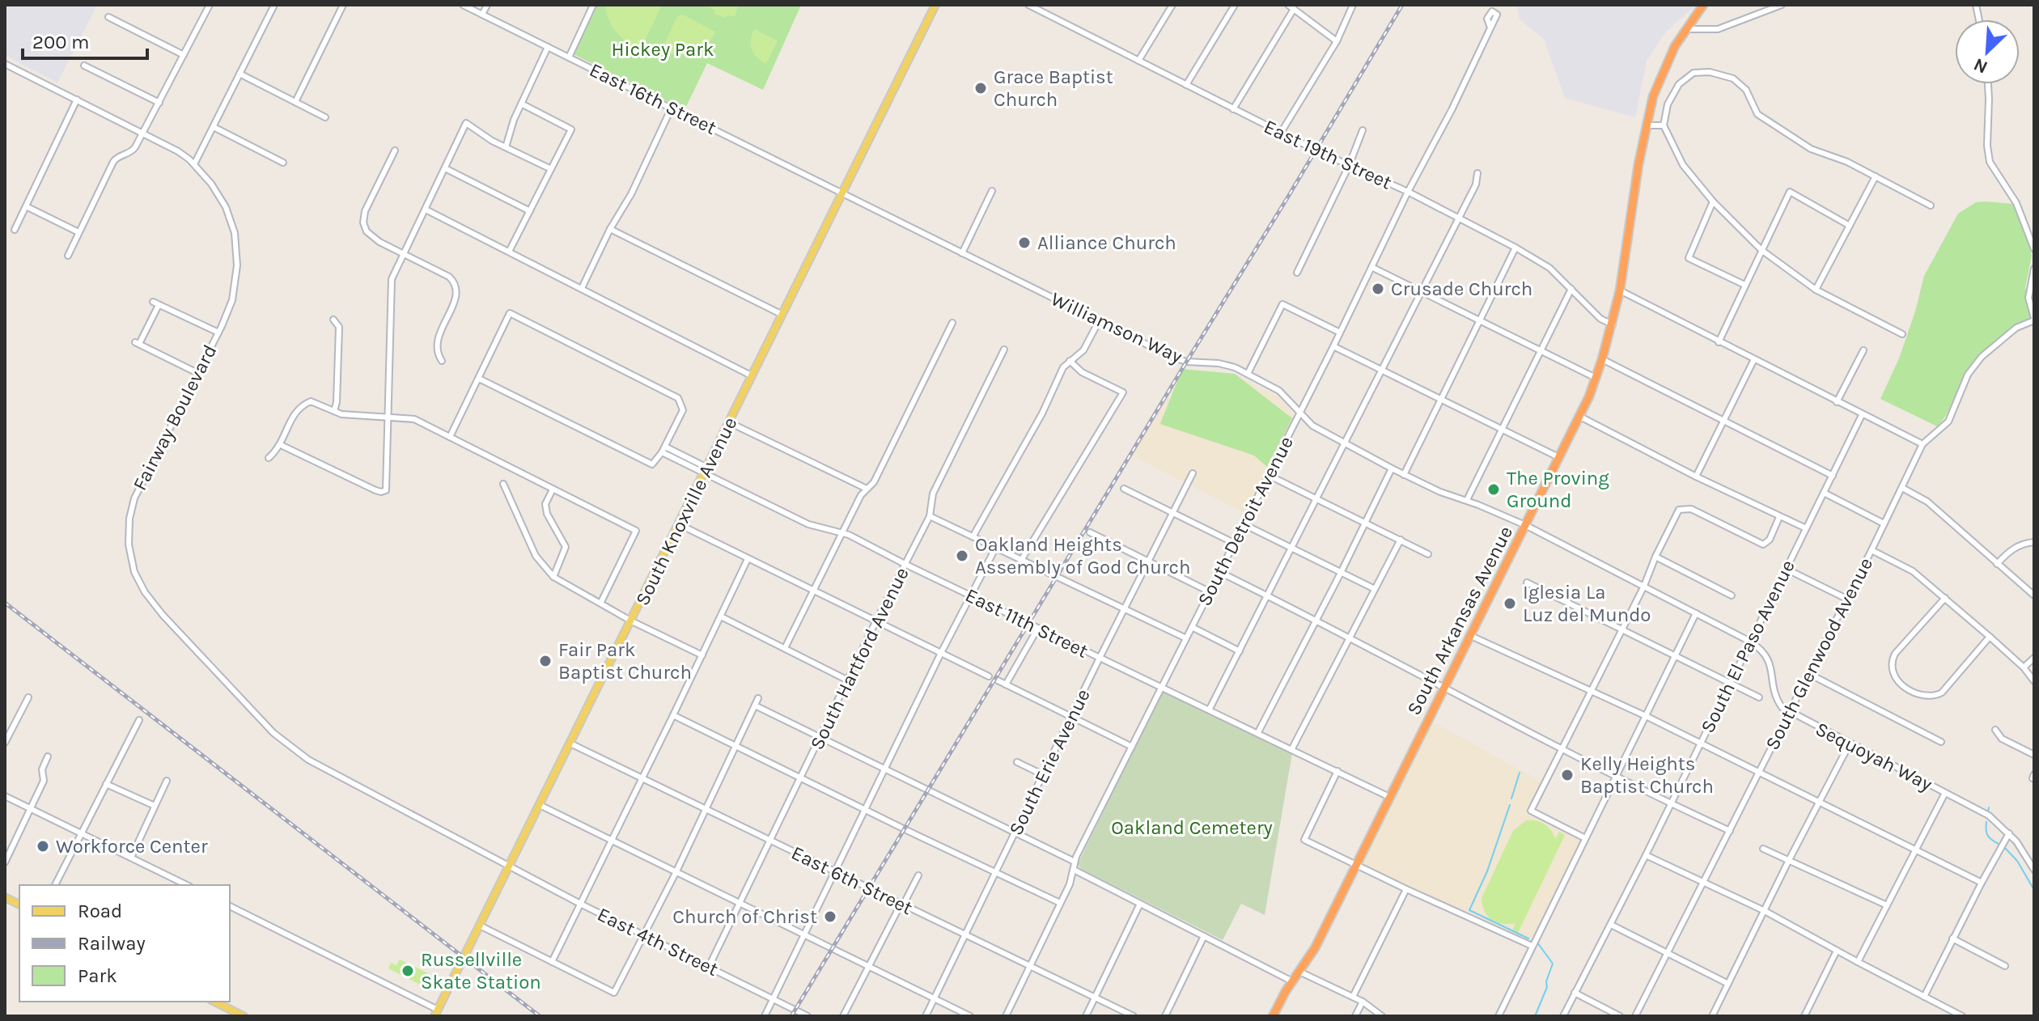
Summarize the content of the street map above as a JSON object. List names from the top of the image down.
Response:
{
  "streets": {
    "highway": ["South Arkansas Avenue"],
    "main road": ["South Knoxville Avenue"],
    "street": [
      "East 16th Street",
      "East 19th Street",
      "Williamson Way",
      "Fairway Boulevard",
      "South Detroit Avenue",
      "East 11th Street",
      "South El Paso Avenue",
      "South Glenwood Avenue",
      "South Hartford Avenue",
      "Sequoyah Way",
      "South Erie Avenue",
      "East 6th Street",
      "East 4th Street"
    ]
  },
  "crossings": [
    ["East 16th Street", "Williamson Way"],
    ["East 16th Street", "South Knoxville Avenue"],
    ["East 19th Street", "South Detroit Avenue"],
    ["East 19th Street", "South Arkansas Avenue"],
    ["Williamson Way", "South Knoxville Avenue"],
    ["Williamson Way", "South Detroit Avenue"],
    ["Williamson Way", "South Arkansas Avenue"],
    ["Fairway Boulevard", "South Knoxville Avenue"],
    ["Fairway Boulevard", "East 4th Street"],
    ["South Knoxville Avenue", "East 11th Street"],
    ["South Knoxville Avenue", "East 6th Street"],
    ["South Knoxville Avenue", "East 4th Street"],
    ["South Detroit Avenue", "East 11th Street"],
    ["South Detroit Avenue", "East 6th Street"],
    ["South Arkansas Avenue", "East 11th Street"],
    ["East 11th Street", "South Hartford Avenue"],
    ["East 11th Street", "South Erie Avenue"],
    ["South Glenwood Avenue", "Sequoyah Way"],
    ["South Hartford Avenue", "East 6th Street"],
    ["South Hartford Avenue", "East 4th Street"],
    ["South Erie Avenue", "East 6th Street"]
  ],
  "parks": ["Hickey Park", "Oakland Cemetery"],
  "places": [
    "Grace Baptist Church",
    "Alliance Church",
    "Crusade Church",
    "The Proving Ground",
    "Oakland Heights Assembly of God Church",
    "Iglesia La Luz del Mundo",
    "Fair Park Baptist Church",
    "Kelly Heights Baptist Church",
    "Workforce Center",
    "Church of Christ",
    "Russellville Skate Station"
  ],
  "legend": ["Road", "Railway", "Park"],
  "scale_bar": "200 m",
  "north": "bottom left"
}
